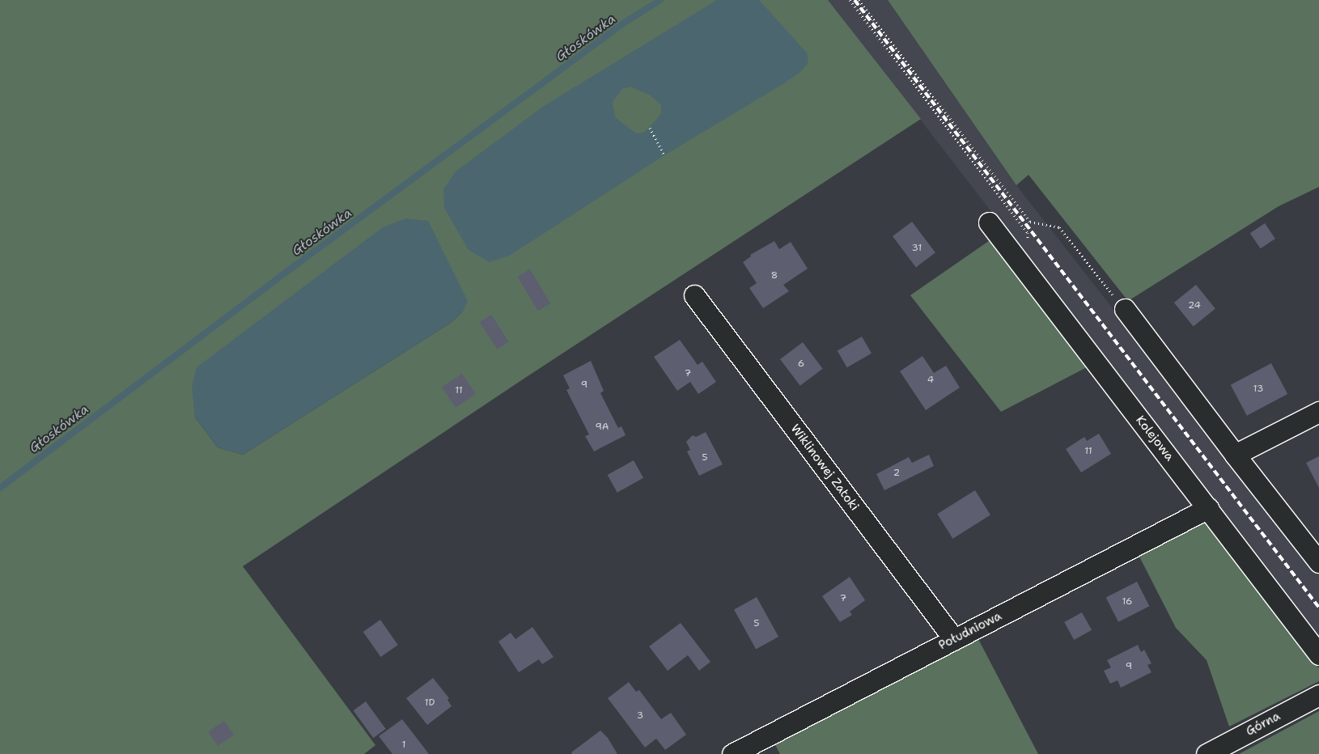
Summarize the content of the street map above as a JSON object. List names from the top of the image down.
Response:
{
  "streets": {
    "street": [
      "Kolejowa",
      "Wiklinowej Zatoki",
      "Południowa",
      "Górna"
    ]
  },
  "crossings": [
    ["Kolejowa", "Południowa"],
    ["Wiklinowej Zatoki", "Południowa"]
  ],
  "water": ["Głoskówka"],
  "house_numbers": [
    "31",
    "8",
    "24",
    "6",
    "7",
    "4",
    "9",
    "13",
    "11",
    "9A",
    "11",
    "5",
    "2",
    "7",
    "16",
    "5",
    "9",
    "1D",
    "3",
    "1"
  ]
}
